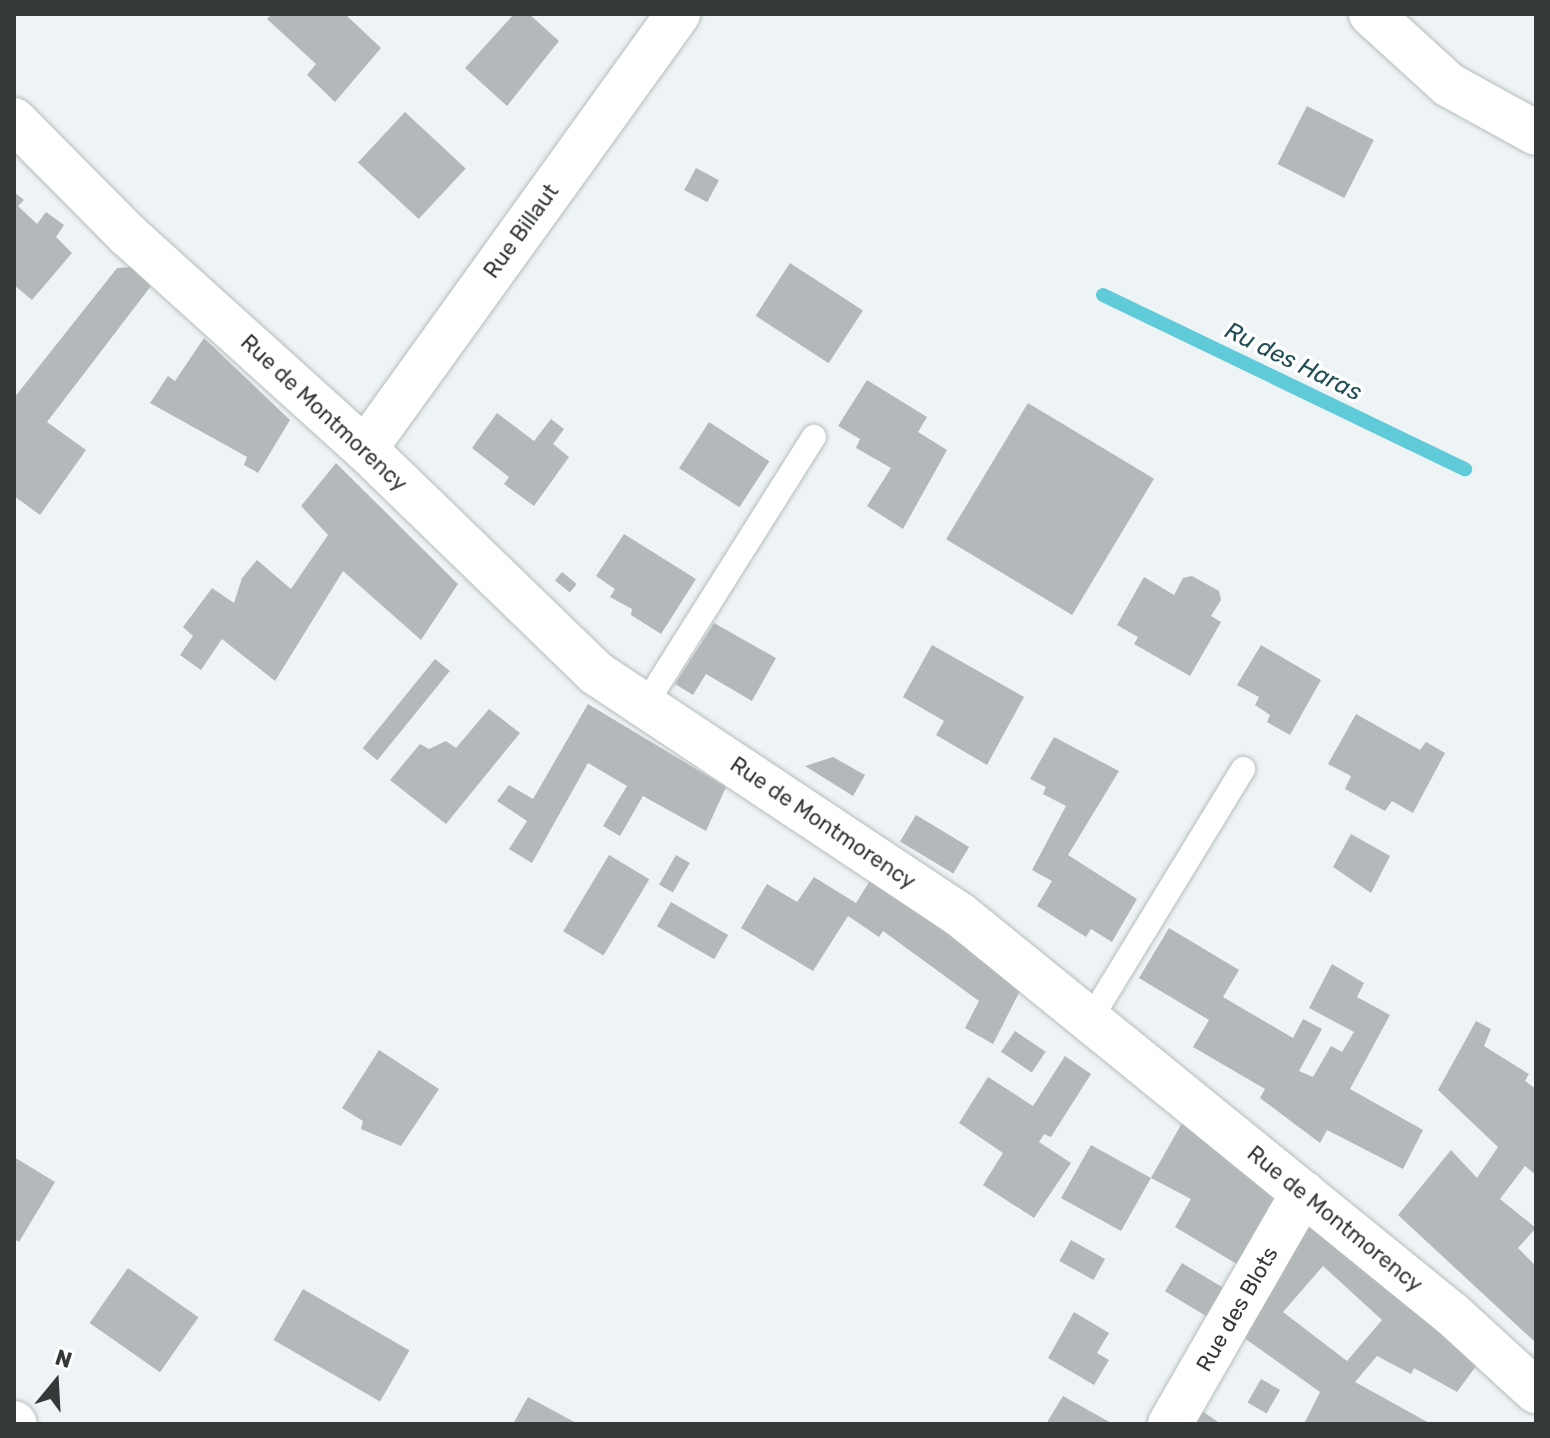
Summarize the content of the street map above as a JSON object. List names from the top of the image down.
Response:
{
  "streets": {
    "street": ["Rue Billaut", "Rue de Montmorency", "Rue des Blots"]
  },
  "crossings": [
    ["Rue Billaut", "Rue de Montmorency"],
    ["Rue de Montmorency", "Rue des Blots"]
  ],
  "water": ["Ru des Haras"],
  "north": "top"
}
